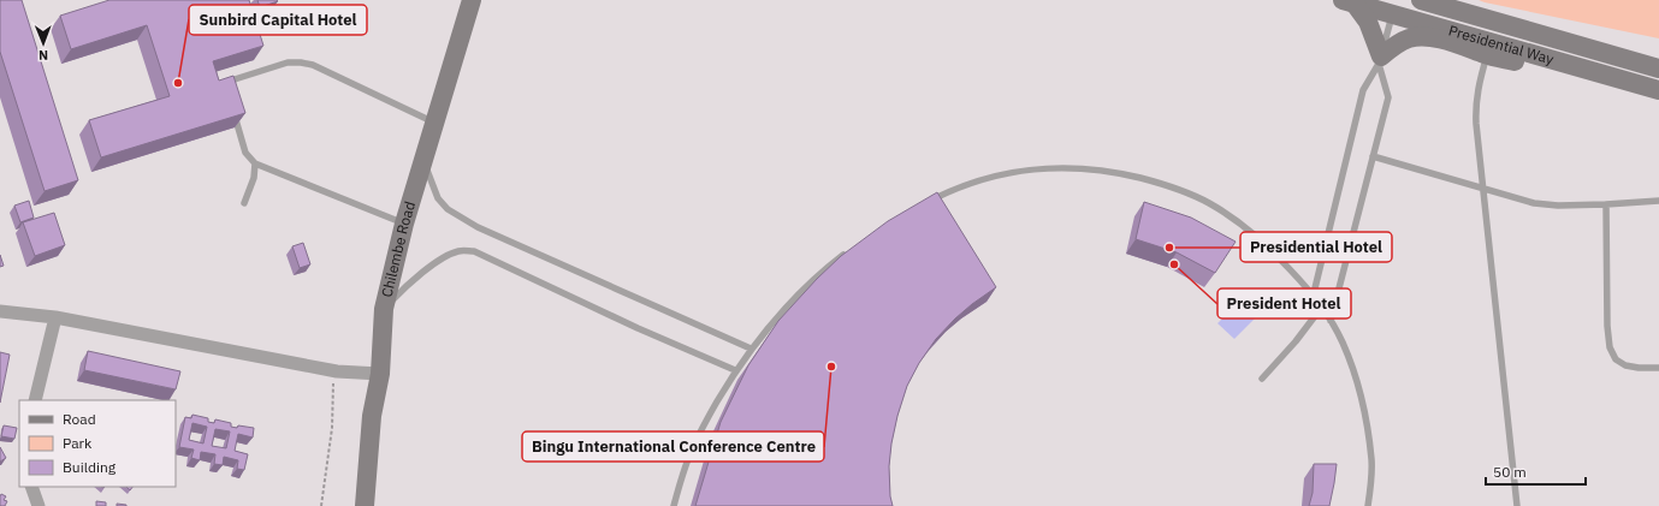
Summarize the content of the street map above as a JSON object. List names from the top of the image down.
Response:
{
  "streets": {
    "main road": ["Presidential Way", "Chilembe Road"]
  },
  "places": [
    "Sunbird Capital Hotel",
    "Presidential Hotel",
    "President Hotel",
    "Bingu International Conference Centre"
  ],
  "legend": ["Road", "Park", "Building"],
  "scale_bar": "50 m",
  "north": "bottom"
}
